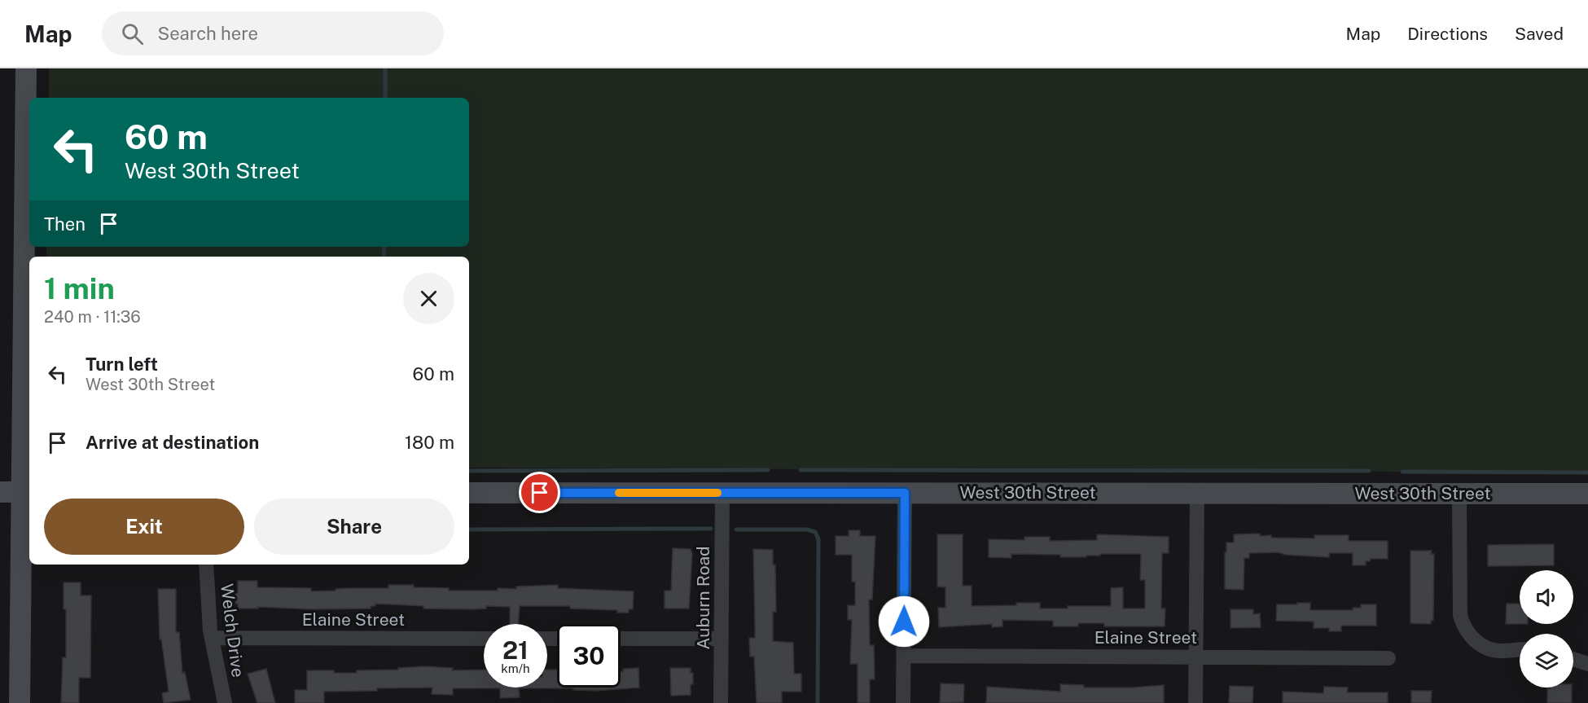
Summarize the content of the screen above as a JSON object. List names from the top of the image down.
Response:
{
  "streets": {
    "street": [
      "West 30th Street",
      "Auburn Road",
      "Elaine Street",
      "Welch Drive"
    ]
  },
  "crossings": [
    ["West 30th Street", "Auburn Road"],
    ["Elaine Street", "Welch Drive"]
  ],
  "page": {
    "header": "Map",
    "search": "Search here",
    "nav": ["Map", "Directions", "Saved"],
    "turn": ["60 m", "West 30th Street"],
    "then": "Then",
    "heading": ["1 min", "240 m · 11:36"],
    "list": [
      {
        "name": "Turn left",
        "note": "West 30th Street",
        "value": "60 m"
      },
      {
        "name": "Arrive at destination",
        "value": "180 m"
      }
    ],
    "buttons": ["Exit", "Share"],
    "speed": "21 km/h",
    "limit": "30"
  }
}
